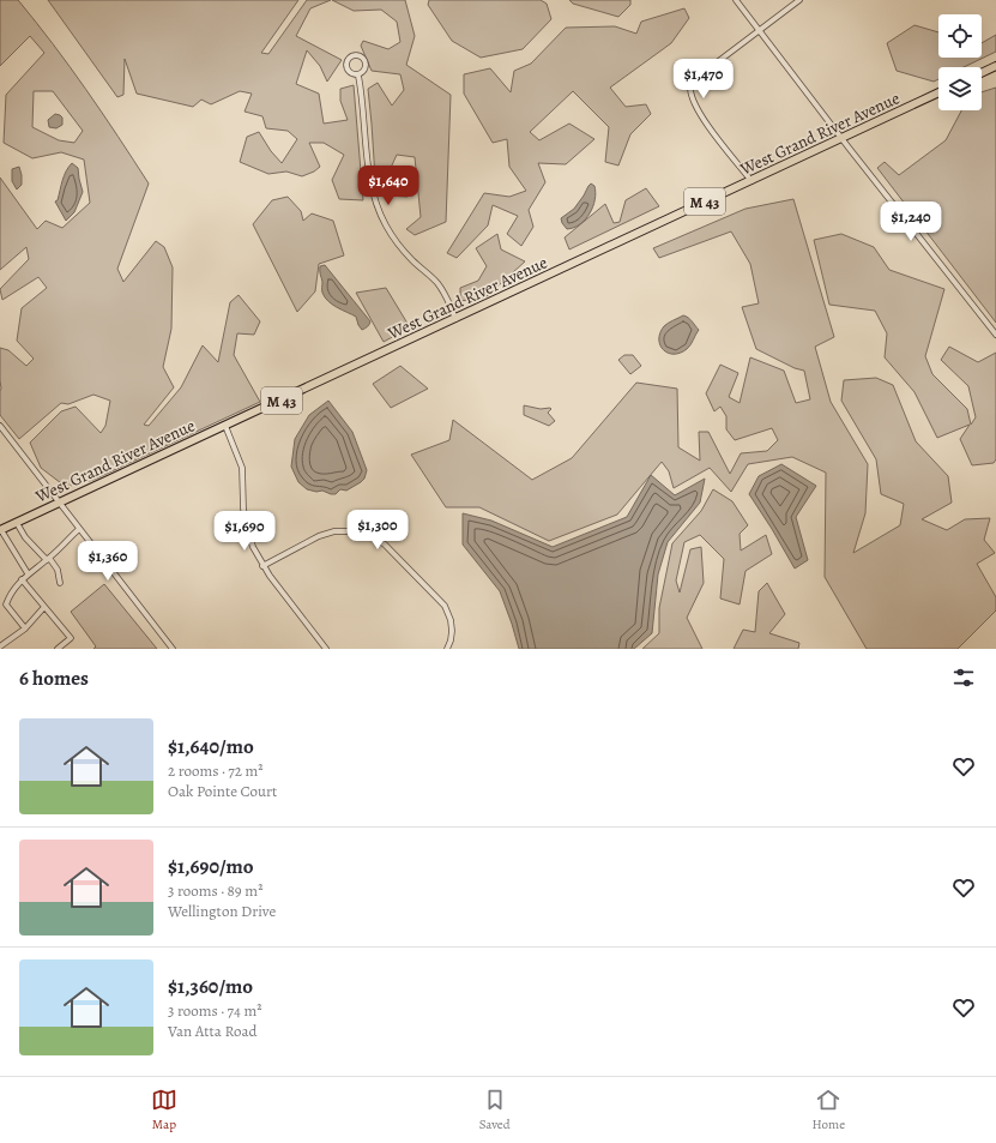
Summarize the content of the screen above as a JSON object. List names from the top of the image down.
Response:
{
  "streets": {
    "main road": ["West Grand River Avenue", "M 43"]
  },
  "page": {
    "price": [
      "$1,470",
      "$1,640",
      "$1,240",
      "$1,300",
      "$1,690",
      "$1,360"
    ],
    "heading": "6 homes",
    "list": [
      {
        "name": "$1,640/mo",
        "note": "2 rooms · 72 m² · Oak Pointe Court"
      },
      {
        "name": "$1,690/mo",
        "note": "3 rooms · 89 m² · Wellington Drive"
      },
      {
        "name": "$1,360/mo",
        "note": "3 rooms · 74 m² · Van Atta Road"
      }
    ],
    "tabs": ["Map", "Saved", "Home"]
  }
}
